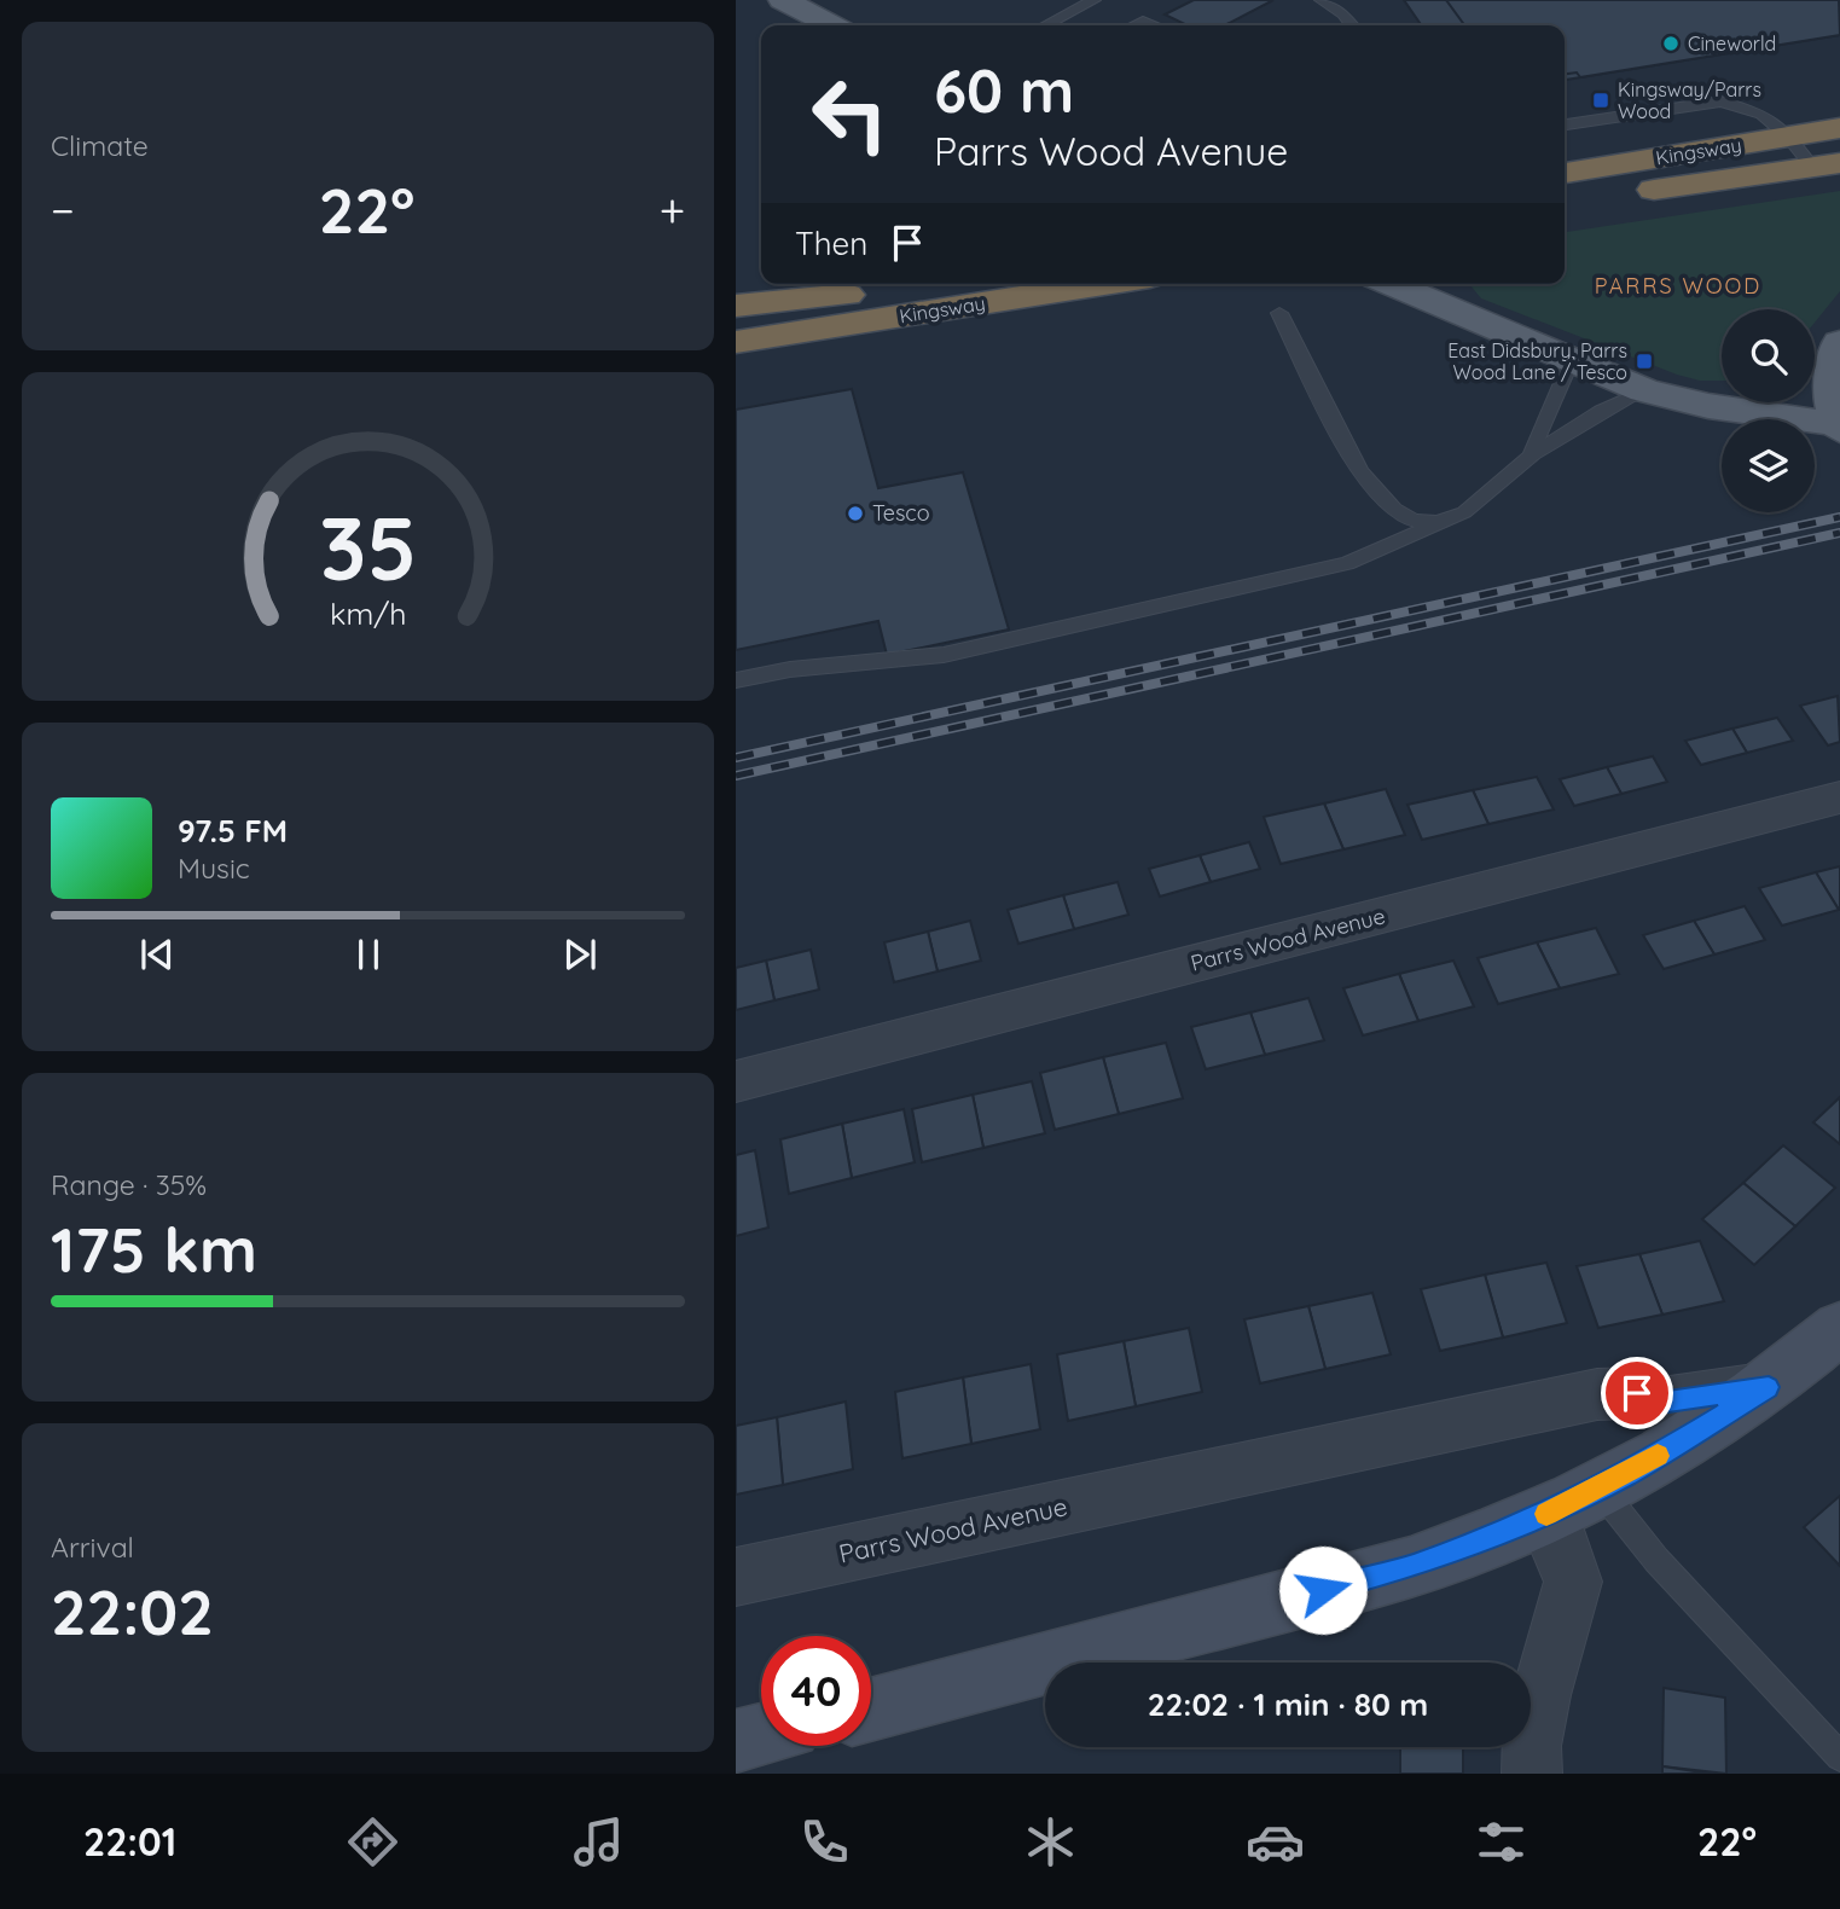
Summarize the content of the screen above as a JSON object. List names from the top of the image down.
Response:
{
  "streets": {
    "highway": ["Kingsway"],
    "street": ["Parrs Wood Avenue"]
  },
  "districts": ["PARRS WOOD"],
  "places": {
    "other": ["Cineworld", "Tesco"],
    "transit": ["Kingsway/Parrs Wood", "East Didsbury, Parrs Wood Lane / Tesco"]
  },
  "page": {
    "tile": [
      "Climate",
      ["Range · 35%", "175 km"],
      ["Arrival", "22:02"]
    ],
    "turn": ["60 m", "Parrs Wood Avenue"],
    "heat": ["−", "22°", "+"],
    "then": "Then",
    "song": ["97.5 FM", "Music"],
    "limit": "40",
    "trip": "22:02 · 1 min · 80 m",
    "tabs": ["22:01", "22°"],
    "gauge": ["35", "km/h"]
  }
}
